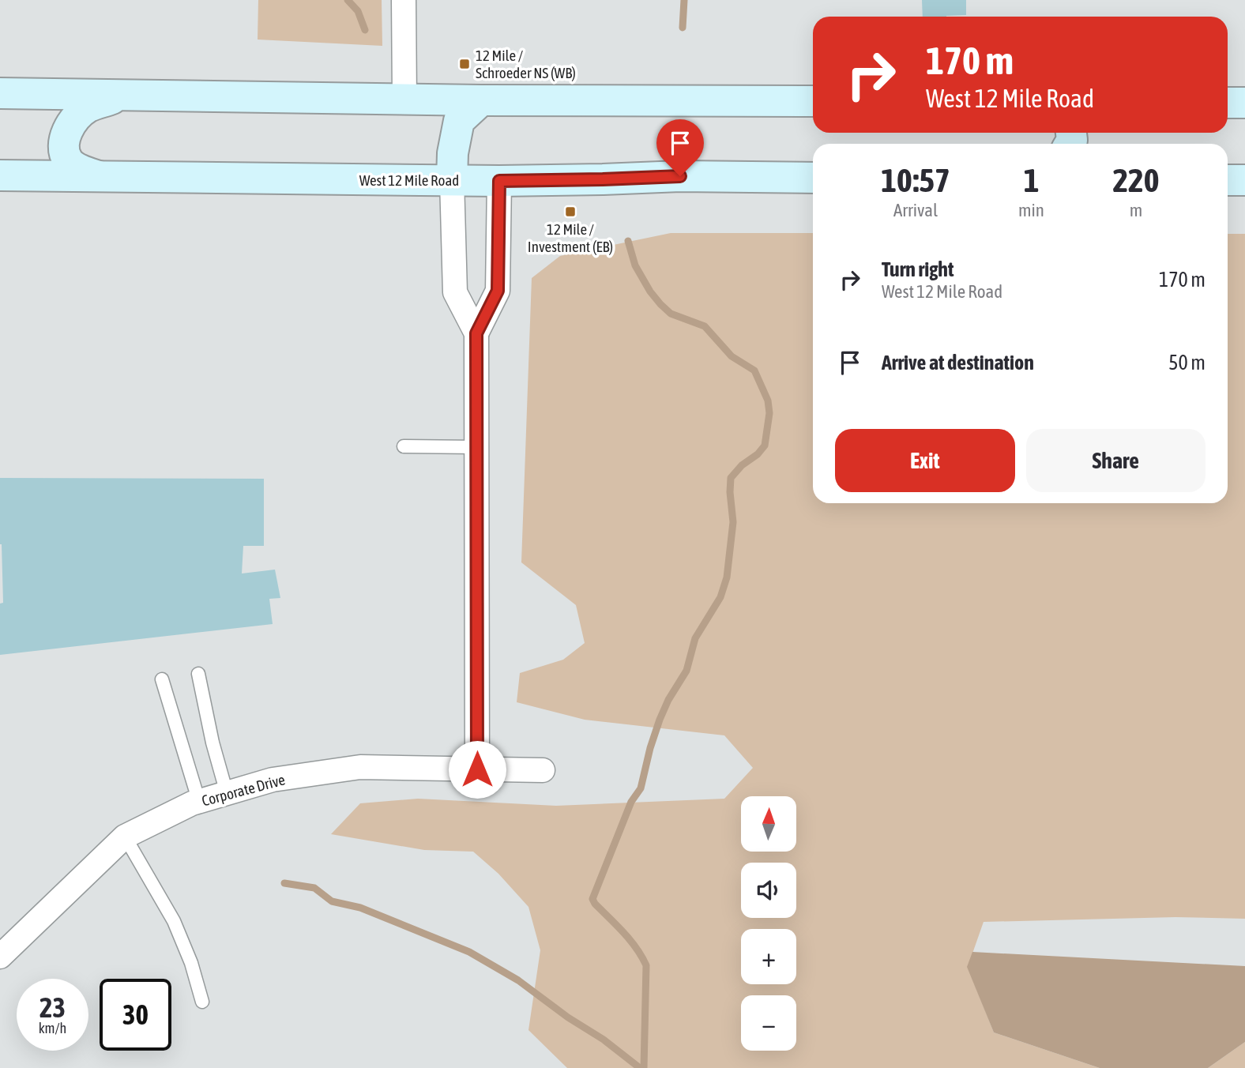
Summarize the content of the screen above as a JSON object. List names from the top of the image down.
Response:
{
  "streets": {
    "main road": ["West 12 Mile Road"],
    "street": ["Corporate Drive"]
  },
  "places": {
    "transit": ["12 Mile / Schroeder NS (WB)", "12 Mile / Investment (EB)"]
  },
  "north": "top",
  "page": {
    "turn": ["170 m", "West 12 Mile Road"],
    "eta": [
      "10:57",
      "Arrival",
      "1",
      "min",
      "220",
      "m"
    ],
    "list": [
      {
        "name": "Turn right",
        "note": "West 12 Mile Road",
        "value": "170 m"
      },
      {
        "name": "Arrive at destination",
        "value": "50 m"
      }
    ],
    "buttons": ["Exit", "Share"],
    "map_buttons": ["+", "−"],
    "speed": "23 km/h",
    "limit": "30"
  }
}
